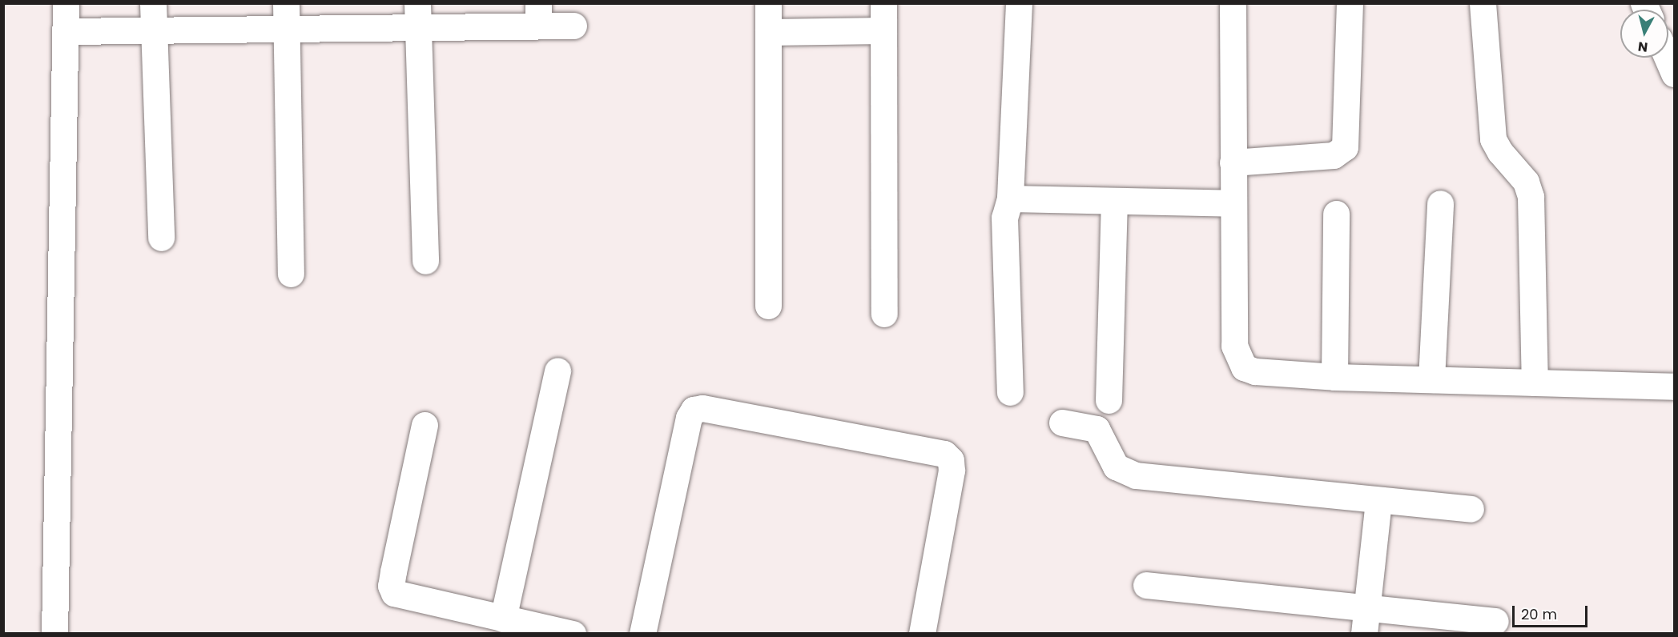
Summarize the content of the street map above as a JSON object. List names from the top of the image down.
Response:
{
  "scale_bar": "20 m",
  "north": "bottom"
}
